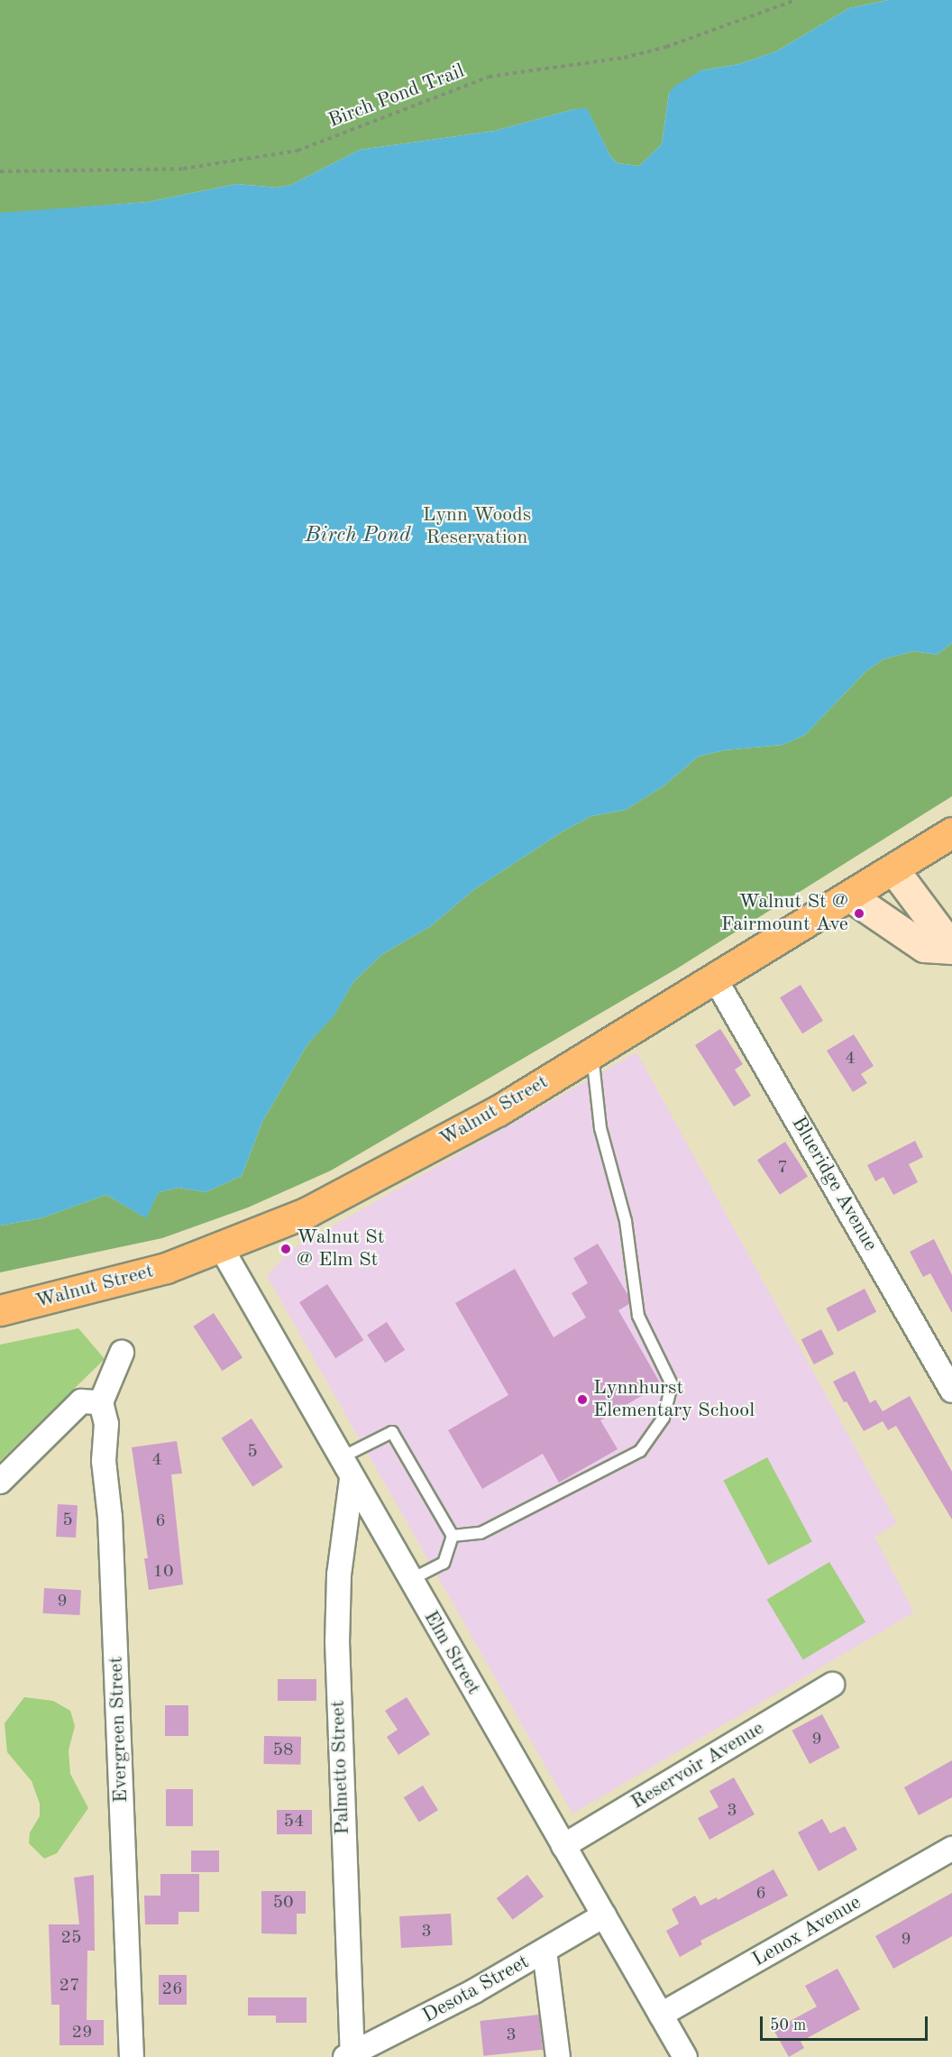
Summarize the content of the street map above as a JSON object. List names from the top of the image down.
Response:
{
  "streets": {
    "main road": ["Walnut Street"],
    "street": [
      "Blueridge Avenue",
      "Elm Street",
      "Evergreen Street",
      "Reservoir Avenue",
      "Palmetto Street",
      "Lenox Avenue",
      "Desota Street"
    ],
    "path": ["Birch Pond Trail"]
  },
  "crossings": [
    ["Walnut Street", "Blueridge Avenue"],
    ["Walnut Street", "Elm Street"],
    ["Elm Street", "Reservoir Avenue"],
    ["Elm Street", "Palmetto Street"],
    ["Elm Street", "Lenox Avenue"],
    ["Elm Street", "Desota Street"],
    ["Palmetto Street", "Desota Street"]
  ],
  "water": ["Birch Pond"],
  "parks": ["Lynn Woods Reservation"],
  "places": ["Walnut St @ Fairmount Ave", "Walnut St @ Elm St", "Lynnhurst Elementary School"],
  "house_numbers": [
    "4",
    "7",
    "5",
    "4",
    "5",
    "6",
    "10",
    "9",
    "9",
    "58",
    "3",
    "54",
    "6",
    "50",
    "3",
    "25",
    "9",
    "27",
    "26",
    "29",
    "3"
  ],
  "scale_bar": "50 m"
}
